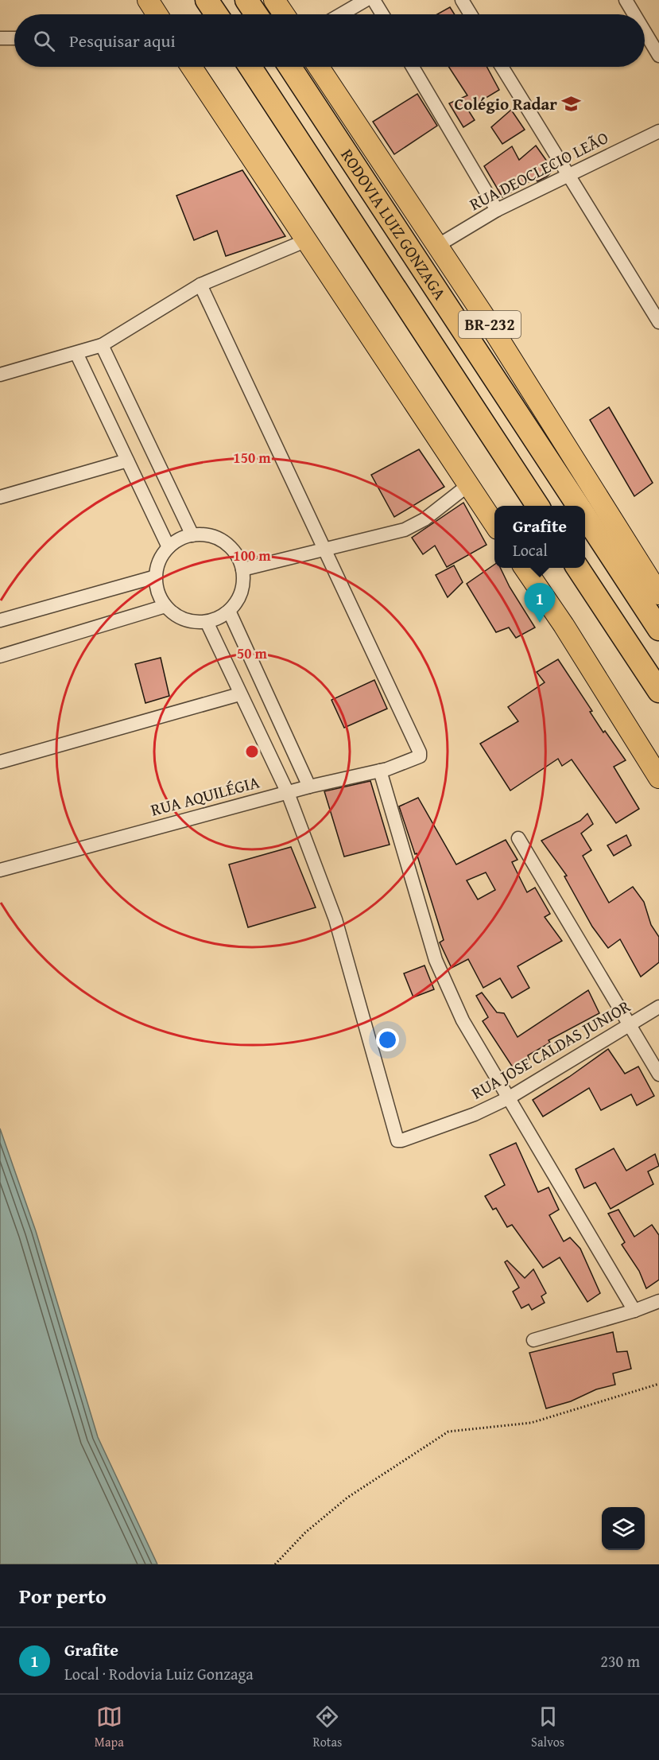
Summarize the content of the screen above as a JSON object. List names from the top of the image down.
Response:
{
  "streets": {
    "highway": ["RODOVIA LUIZ GONZAGA", "BR-232"],
    "street": ["RUA DEOCLECIO LEÃO", "RUA AQUILÉGIA", "RUA JOSE CALDAS JUNIOR"]
  },
  "crossings": [
    ["RUA DEOCLECIO LEÃO", "BR-232"],
    ["RUA AQUILÉGIA", "RUA JOSE CALDAS JUNIOR"]
  ],
  "places": {
    "school or university": ["Colégio Radar"]
  },
  "page": {
    "search": "Pesquisar aqui",
    "popup": ["Grafite", "Local"],
    "pins": "1",
    "heading": "Por perto",
    "list": [
      {
        "mark": "1",
        "name": "Grafite",
        "note": "Local · Rodovia Luiz Gonzaga",
        "value": "230 m"
      }
    ],
    "nav": ["Mapa", "Rotas", "Salvos"]
  },
  "rings": ["150 m", "100 m", "50 m"]
}
